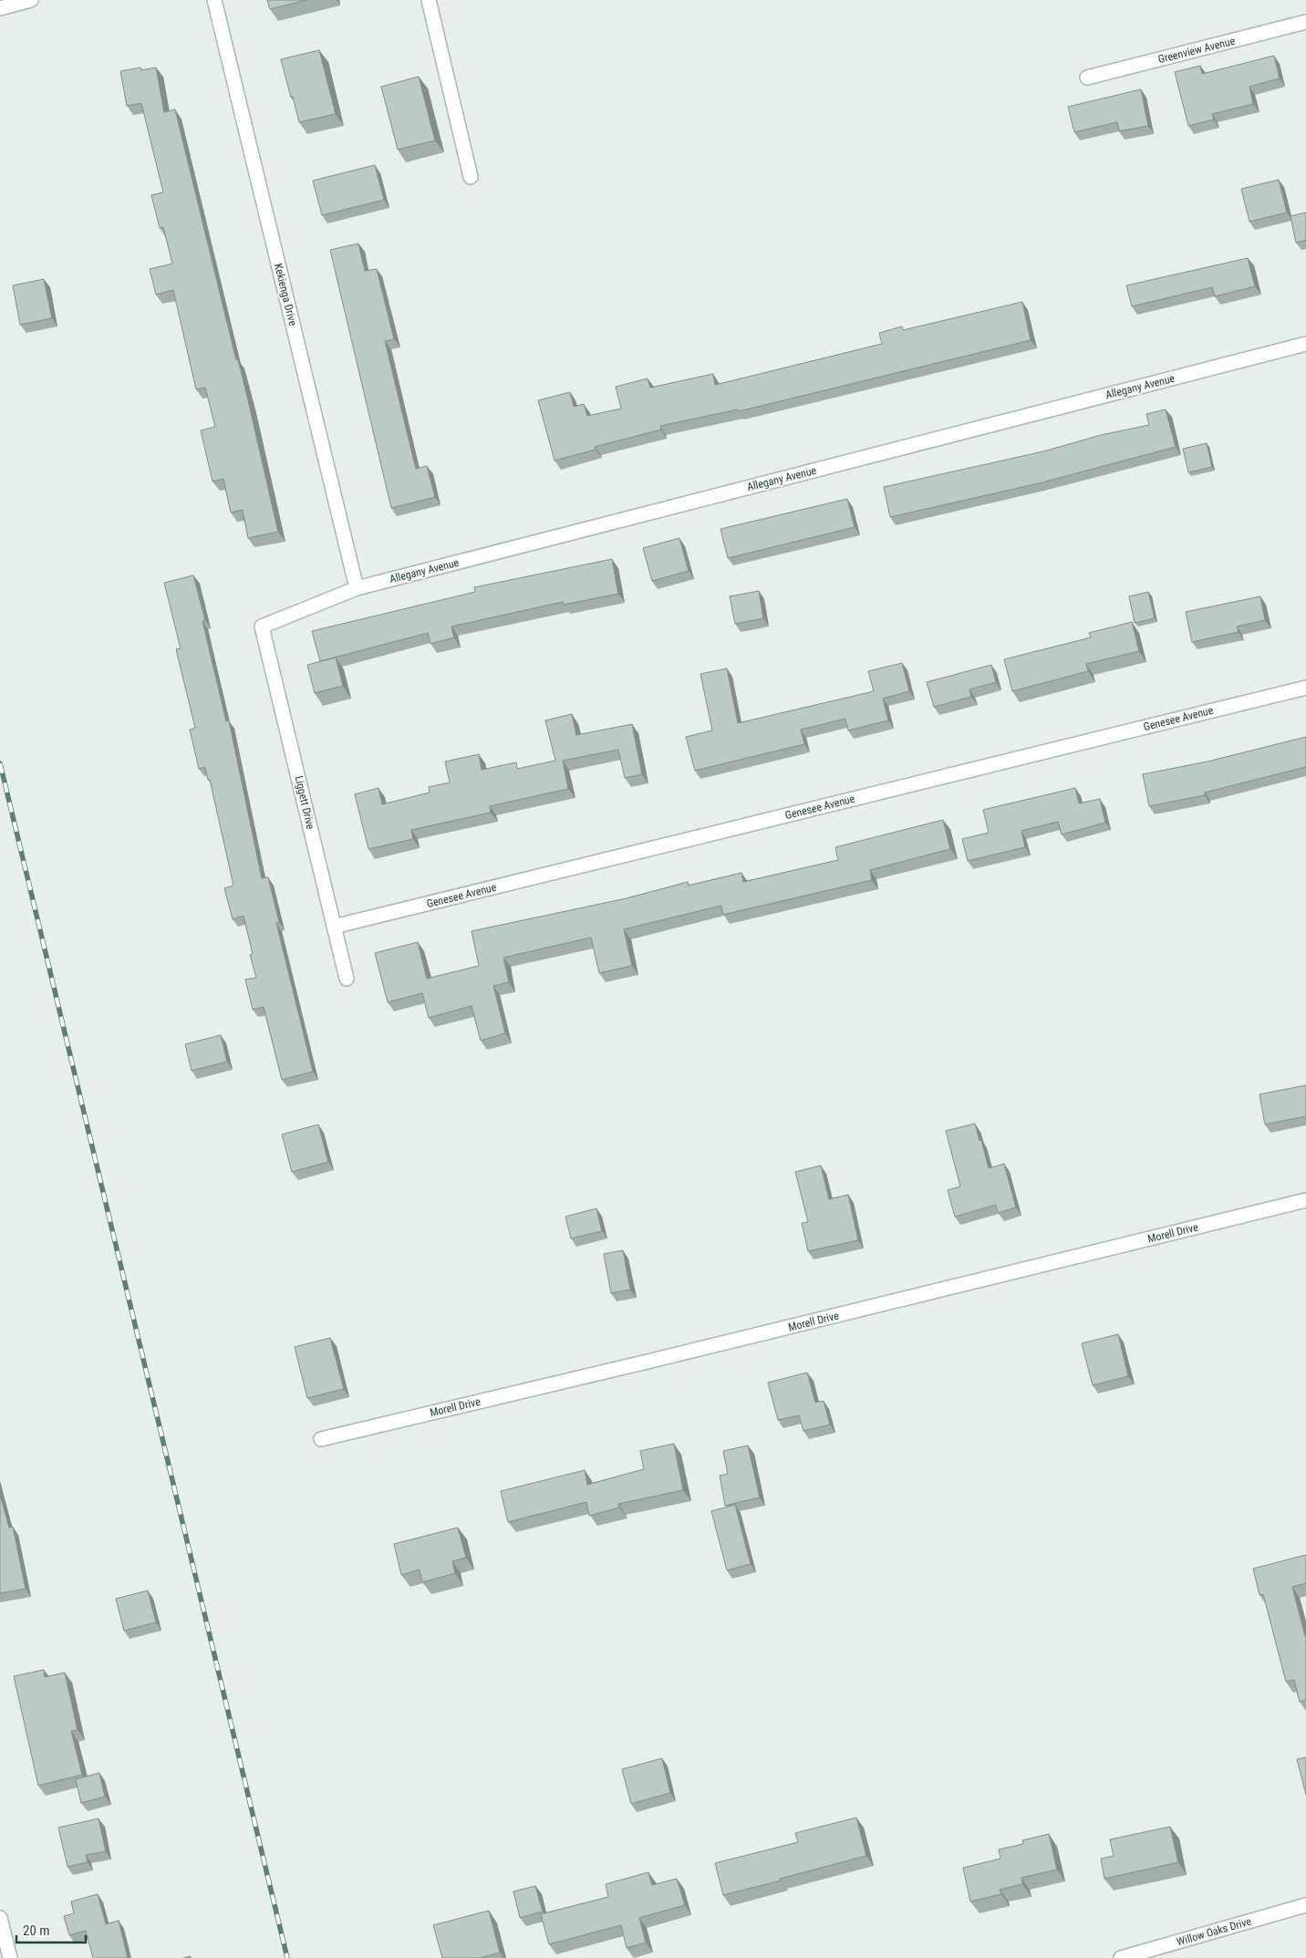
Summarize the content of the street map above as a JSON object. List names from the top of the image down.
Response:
{
  "streets": {
    "street": [
      "Greenview Avenue",
      "Kekienga Drive",
      "Allegany Avenue",
      "Genesee Avenue",
      "Liggett Drive",
      "Morell Drive",
      "Willow Oaks Drive"
    ]
  },
  "crossings": [
    ["Kekienga Drive", "Allegany Avenue"],
    ["Allegany Avenue", "Liggett Drive"],
    ["Genesee Avenue", "Liggett Drive"]
  ],
  "scale_bar": "20 m"
}
